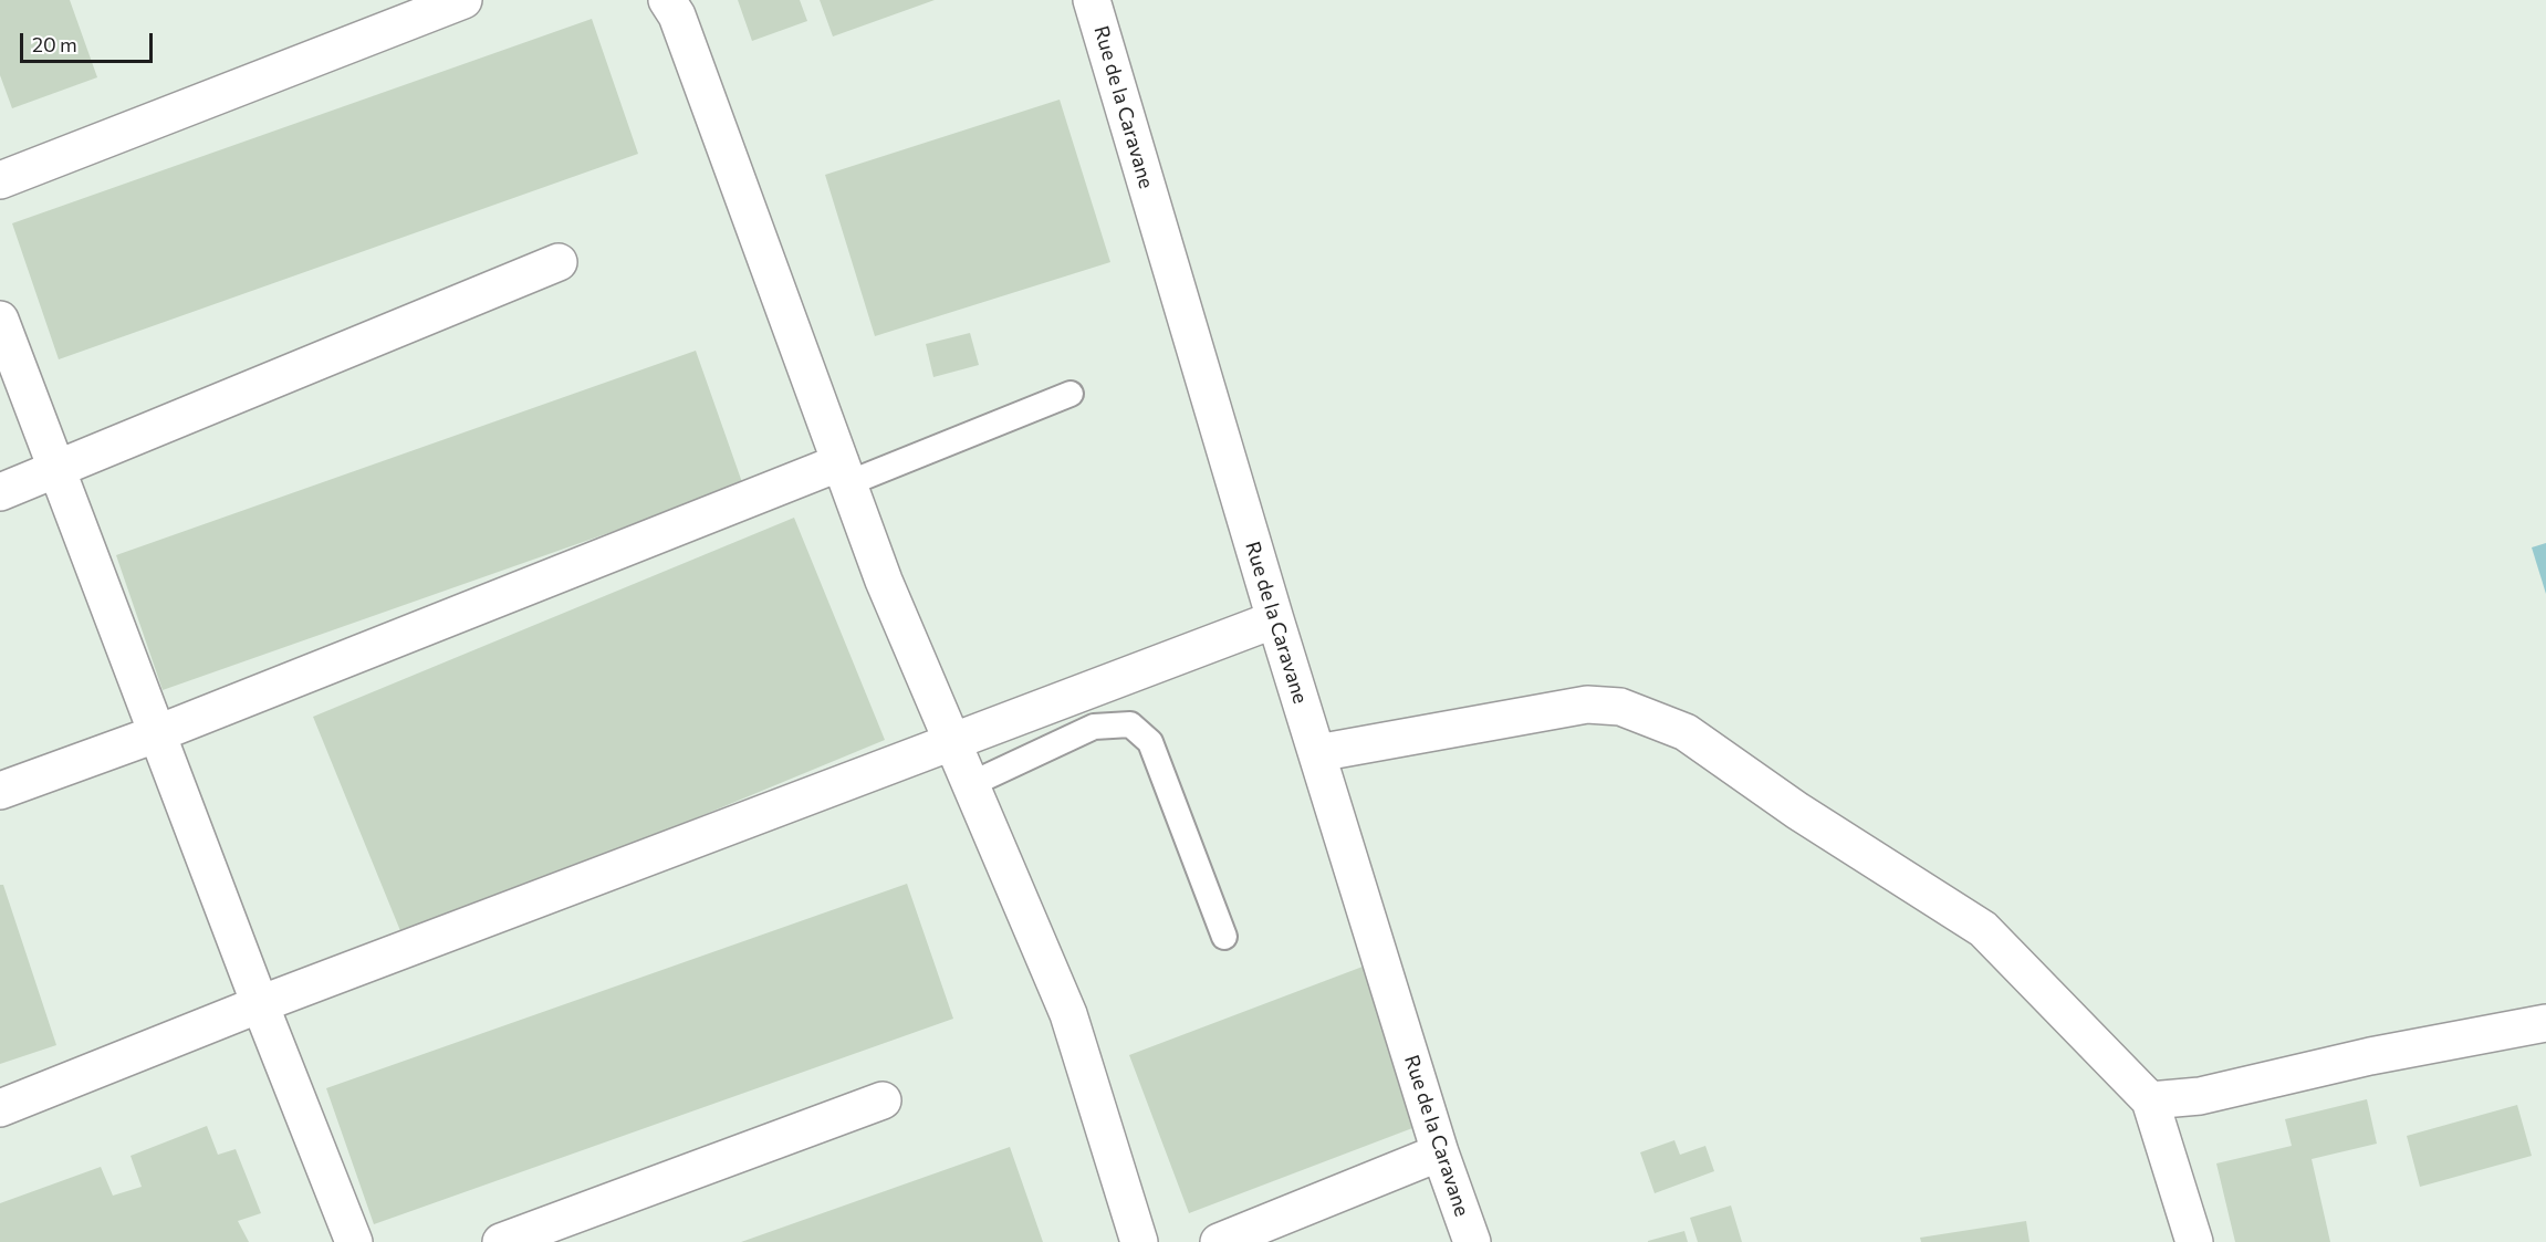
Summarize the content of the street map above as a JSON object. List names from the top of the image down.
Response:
{
  "streets": {
    "street": ["Rue de la Caravane"]
  },
  "scale_bar": "20 m"
}
